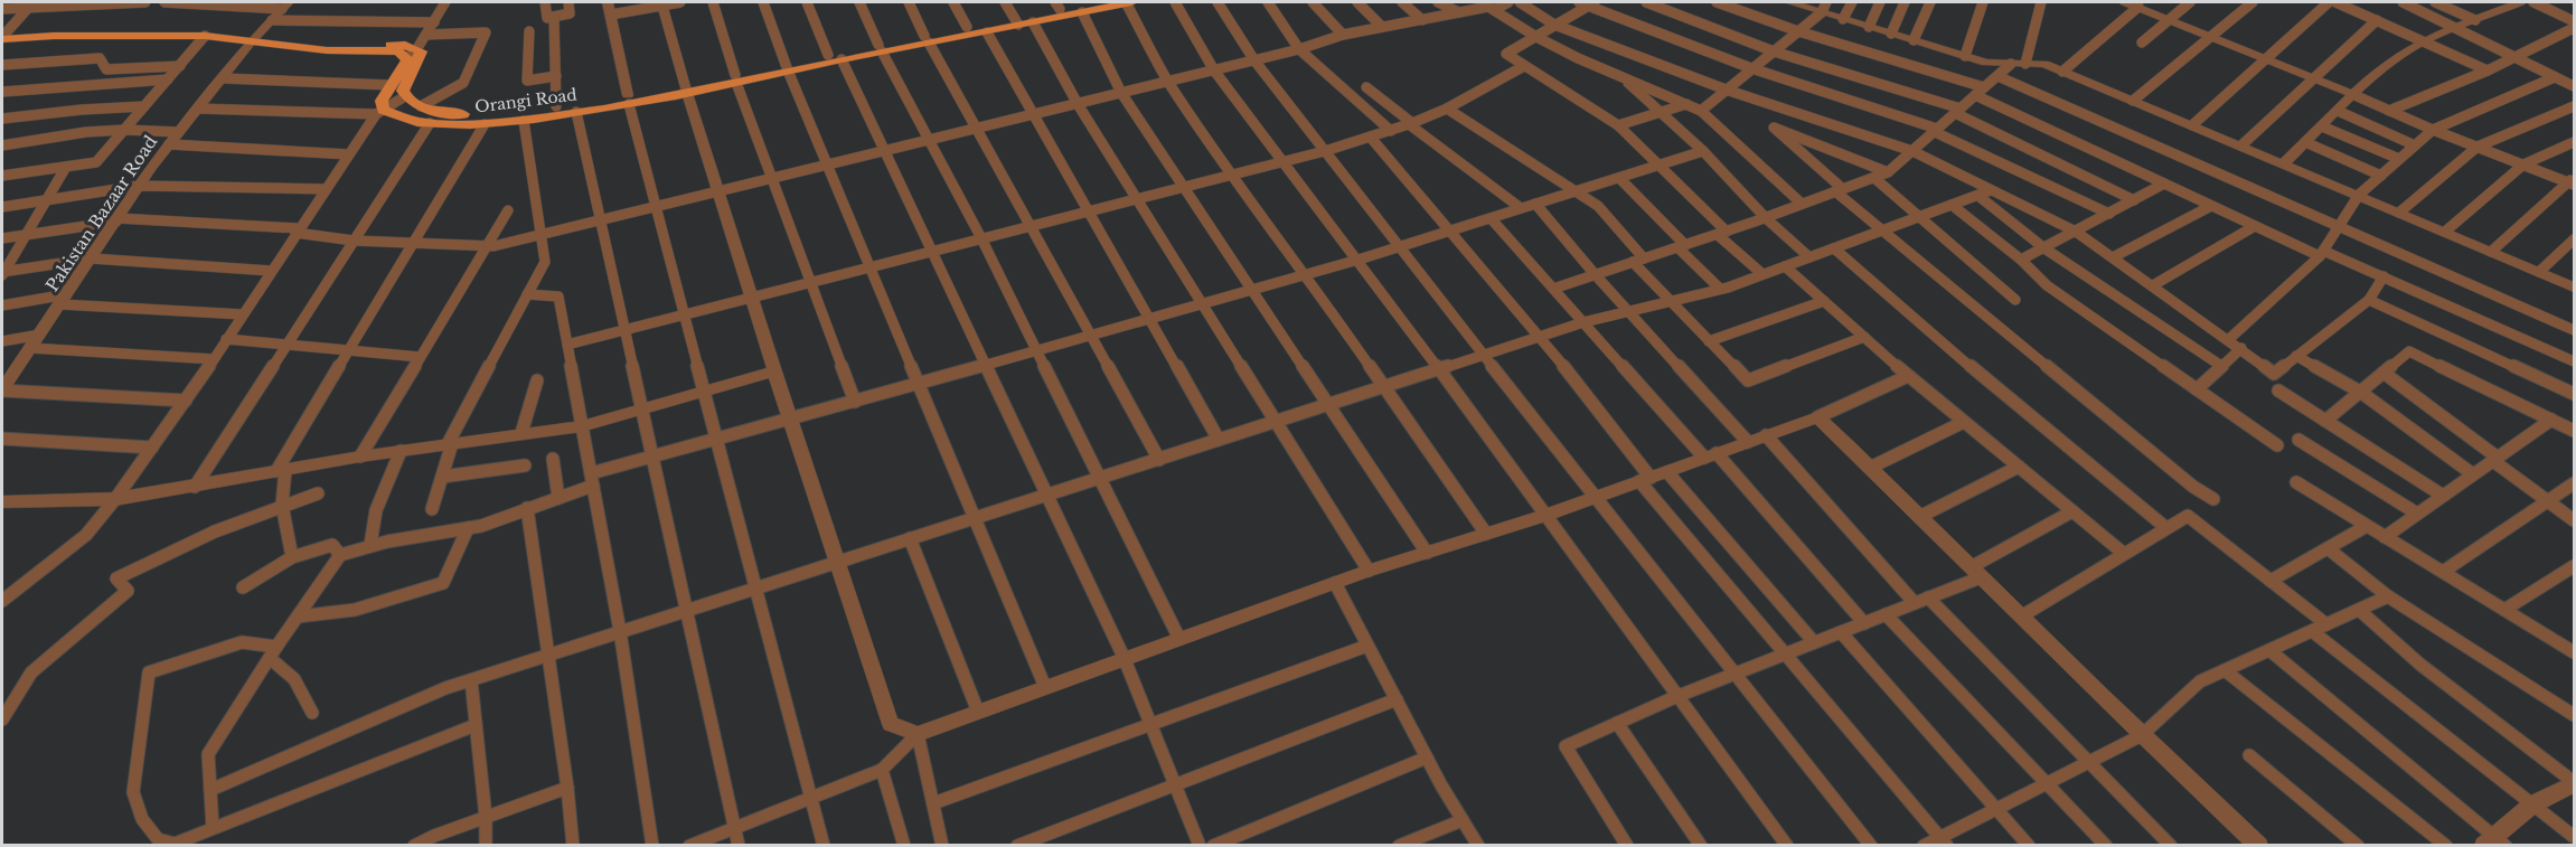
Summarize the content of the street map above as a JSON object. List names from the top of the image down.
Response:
{
  "streets": {
    "main road": ["Orangi Road"],
    "street": ["Pakistan Bazaar Road"]
  }
}
